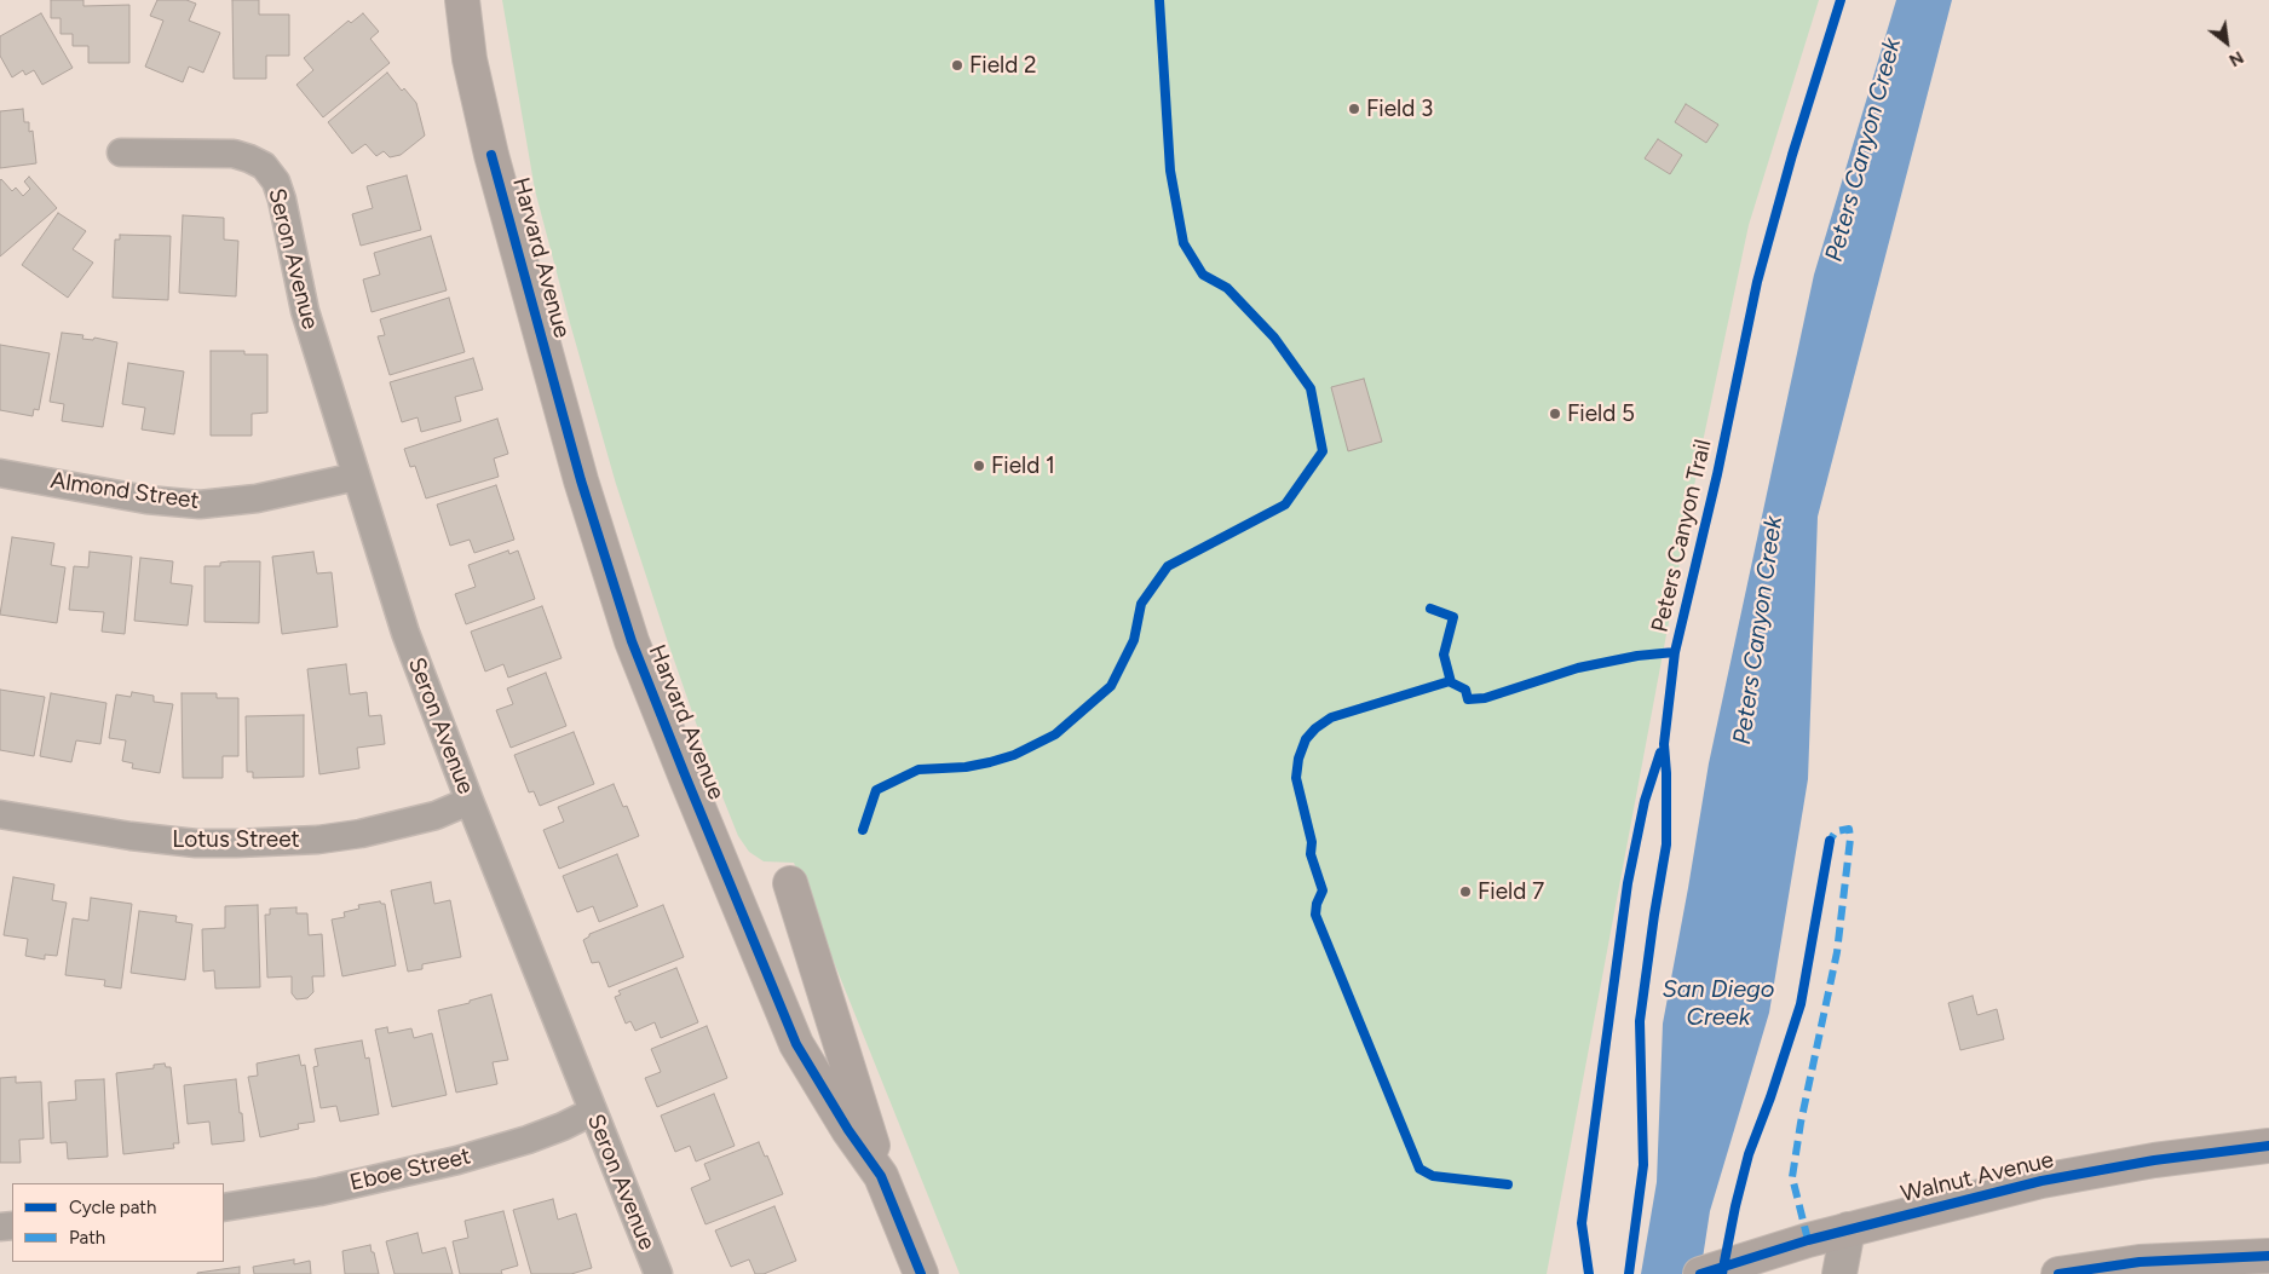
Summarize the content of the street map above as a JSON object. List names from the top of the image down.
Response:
{
  "streets": {
    "main road": ["Harvard Avenue", "Walnut Avenue"],
    "street": [
      "Seron Avenue",
      "Almond Street",
      "Lotus Street",
      "Eboe Street"
    ],
    "cycle path": ["Peters Canyon Trail"]
  },
  "crossings": [
    ["Seron Avenue", "Almond Street"],
    ["Seron Avenue", "Lotus Street"],
    ["Seron Avenue", "Eboe Street"]
  ],
  "water": ["Peters Canyon Creek", "San Diego Creek"],
  "places": [
    "Field 2",
    "Field 3",
    "Field 5",
    "Field 1",
    "Field 7"
  ],
  "legend": ["Cycle path", "Path"],
  "north": "bottom right"
}
